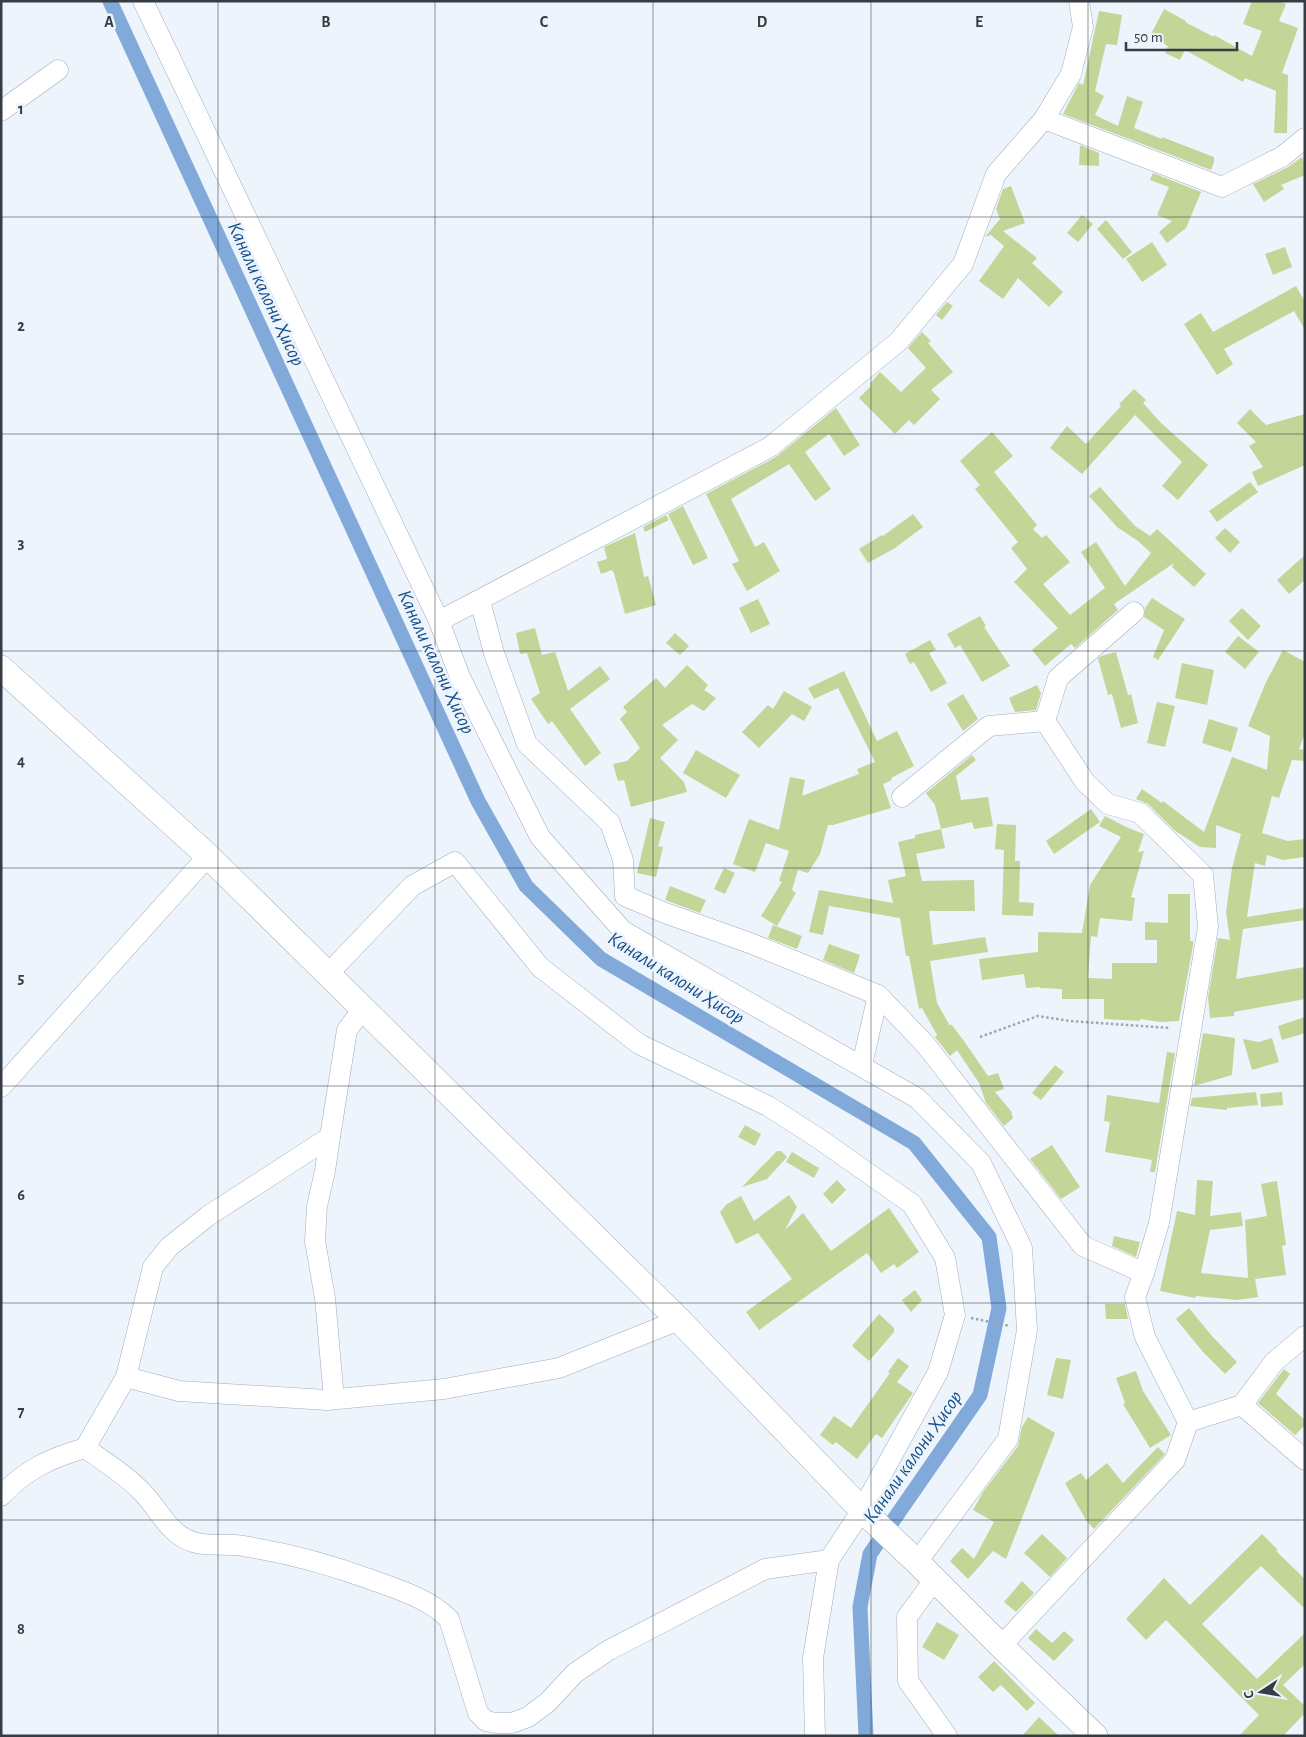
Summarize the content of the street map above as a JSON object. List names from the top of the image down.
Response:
{
  "water": ["Канали калони Ҳисор"],
  "scale_bar": "50 m",
  "north": "left",
  "grid": {
    "columns": [
      "A",
      "B",
      "C",
      "D",
      "E"
    ],
    "rows": [
      "1",
      "2",
      "3",
      "4",
      "5",
      "6",
      "7",
      "8"
    ]
  }
}
